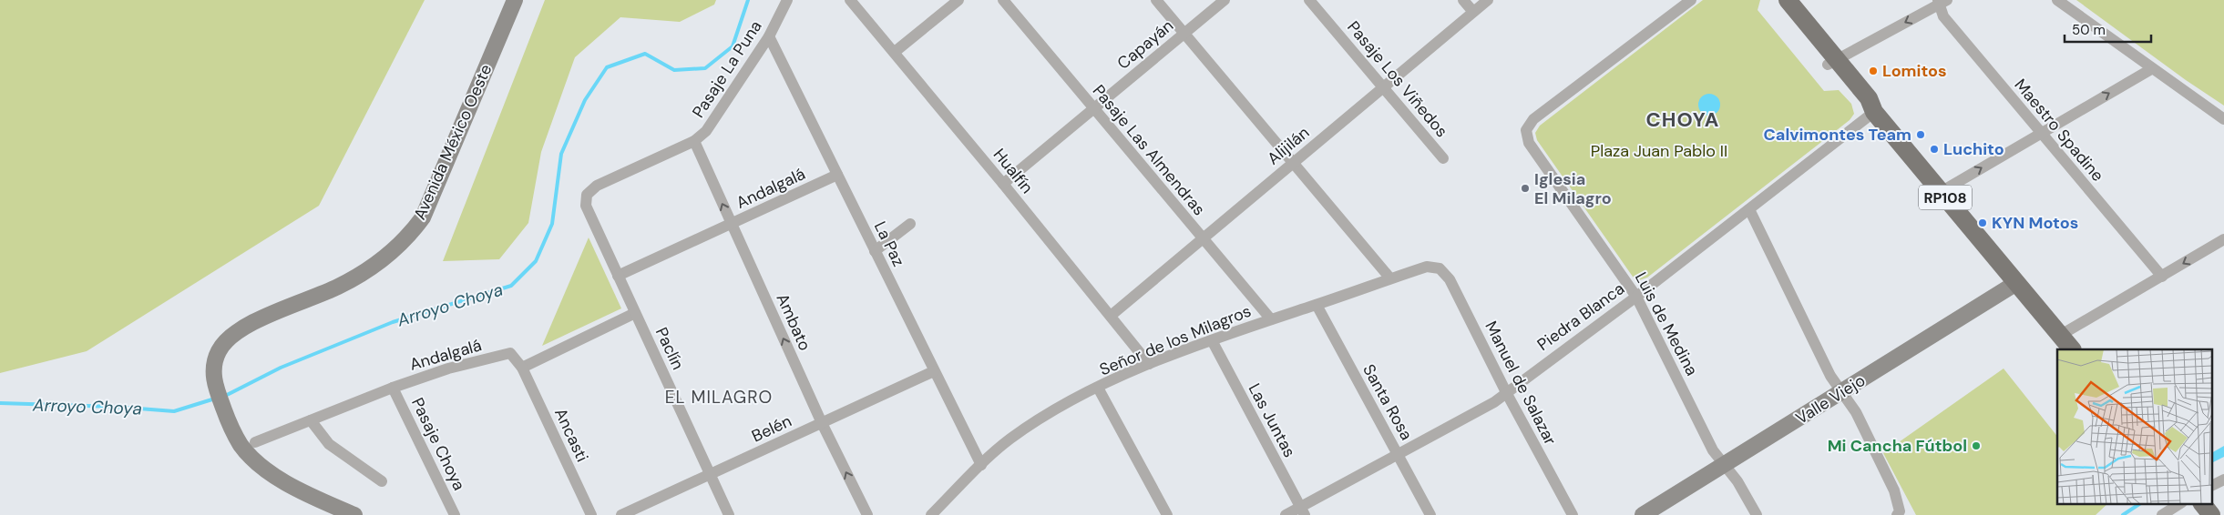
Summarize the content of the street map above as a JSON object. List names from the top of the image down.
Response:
{
  "streets": {
    "main road": ["Avenida México Oeste", "RP108", "Valle Viejo"],
    "street": [
      "Capayán",
      "Pasaje La Puna",
      "Pasaje Los Viñedos",
      "Maestro Spadine",
      "Alijilán",
      "Pasaje Las Almendras",
      "Hualfín",
      "Andalgalá",
      "La Paz",
      "Piedra Blanca",
      "Ambato",
      "Luis de Medina",
      "Señor de los Milagros",
      "Paclín",
      "Manuel de Salazar",
      "Santa Rosa",
      "Las Juntas",
      "Belén",
      "Ancasti",
      "Pasaje Choya"
    ]
  },
  "crossings": [
    ["Capayán", "Pasaje Las Almendras"],
    ["Capayán", "Hualfín"],
    ["Pasaje La Puna", "La Paz"],
    ["Pasaje La Puna", "Ambato"],
    ["Pasaje La Puna", "Paclín"],
    ["Pasaje Los Viñedos", "Alijilán"],
    ["Alijilán", "Pasaje Las Almendras"],
    ["Alijilán", "Hualfín"],
    ["Pasaje Las Almendras", "Señor de los Milagros"],
    ["Hualfín", "Señor de los Milagros"],
    ["Andalgalá", "La Paz"],
    ["Andalgalá", "Ambato"],
    ["Andalgalá", "Paclín"],
    ["Andalgalá", "Ancasti"],
    ["Andalgalá", "Pasaje Choya"],
    ["RP108", "Piedra Blanca"],
    ["RP108", "Valle Viejo"],
    ["La Paz", "Señor de los Milagros"],
    ["La Paz", "Belén"],
    ["Piedra Blanca", "Luis de Medina"],
    ["Piedra Blanca", "Manuel de Salazar"],
    ["Piedra Blanca", "Santa Rosa"],
    ["Piedra Blanca", "Las Juntas"],
    ["Ambato", "Belén"],
    ["Luis de Medina", "Valle Viejo"],
    ["Señor de los Milagros", "Manuel de Salazar"],
    ["Señor de los Milagros", "Santa Rosa"],
    ["Señor de los Milagros", "Las Juntas"],
    ["Paclín", "Belén"]
  ],
  "one_way": ["Ambato"],
  "districts": ["CHOYA", "EL MILAGRO"],
  "water": ["Arroyo Choya"],
  "parks": ["Plaza Juan Pablo II"],
  "places": [
    "Lomitos",
    "Calvimontes Team",
    "Luchito",
    "Iglesia El Milagro",
    "KYN Motos",
    "Mi Cancha Fútbol"
  ],
  "scale_bar": "50 m"
}
